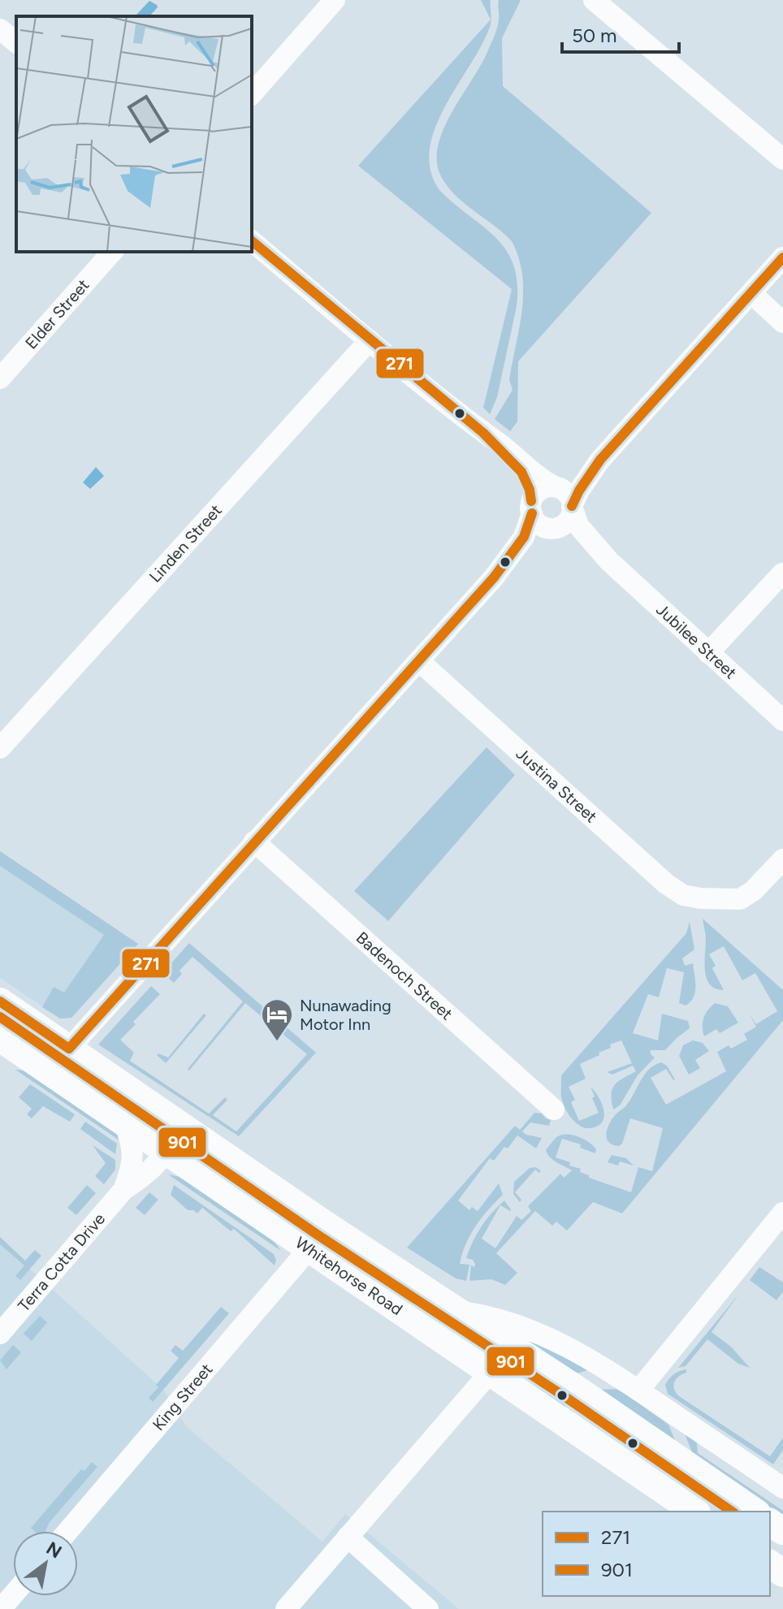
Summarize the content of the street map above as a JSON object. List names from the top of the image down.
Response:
{
  "streets": {
    "main road": ["Whitehorse Road"],
    "street": [
      "Elder Street",
      "Linden Street",
      "Jubilee Street",
      "Justina Street",
      "Badenoch Street",
      "Terra Cotta Drive",
      "King Street"
    ]
  },
  "crossings": [
    ["Terra Cotta Drive", "Whitehorse Road"],
    ["Whitehorse Road", "King Street"]
  ],
  "places": {
    "hotel": ["Nunawading Motor Inn"]
  },
  "lines": ["transit line 271", "transit line 901"],
  "legend": ["271", "901"],
  "scale_bar": "50 m",
  "north": "top right"
}
